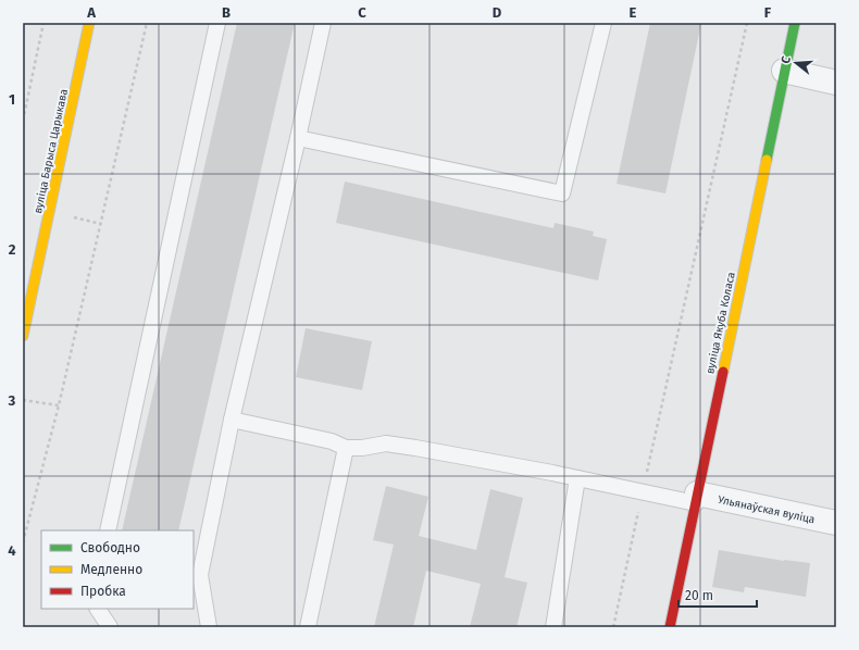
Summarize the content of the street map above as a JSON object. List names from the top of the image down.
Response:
{
  "streets": {
    "street": ["вуліца Барыса Царыкава", "вуліца Якуба Коласа", "Ульянаўская вуліца"]
  },
  "crossings": [
    ["вуліца Якуба Коласа", "Ульянаўская вуліца"]
  ],
  "legend": ["Свободно", "Медленно", "Пробка"],
  "scale_bar": "20 m",
  "north": "left",
  "grid": {
    "columns": [
      "A",
      "B",
      "C",
      "D",
      "E",
      "F"
    ],
    "rows": [
      "1",
      "2",
      "3",
      "4"
    ]
  }
}
